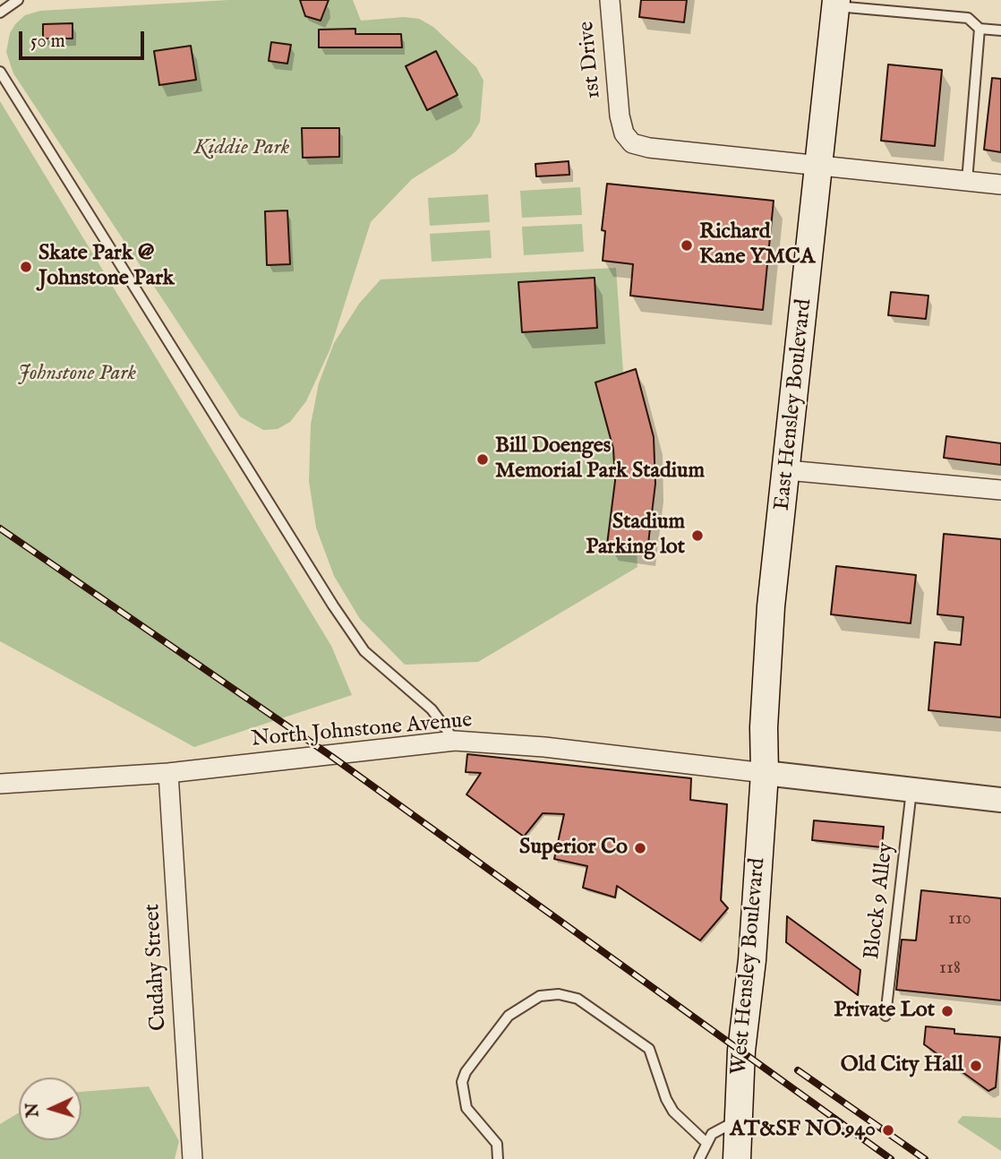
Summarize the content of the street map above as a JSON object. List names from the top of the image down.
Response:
{
  "streets": {
    "main road": ["East Hensley Boulevard", "West Hensley Boulevard"],
    "street": ["1st Drive", "North Johnstone Avenue", "Cudahy Street"],
    "lane": ["Block 9 Alley"]
  },
  "crossings": [
    ["1st Drive", "East Hensley Boulevard"],
    ["East Hensley Boulevard", "North Johnstone Avenue"],
    ["East Hensley Boulevard", "West Hensley Boulevard"],
    ["North Johnstone Avenue", "West Hensley Boulevard"],
    ["North Johnstone Avenue", "Cudahy Street"]
  ],
  "parks": ["Kiddie Park", "Johnstone Park"],
  "places": [
    "Richard Kane YMCA",
    "Skate Park @ Johnstone Park",
    "Bill Doenges Memorial Park Stadium",
    "Stadium Parking lot",
    "Superior Co",
    "Private Lot",
    "Old City Hall",
    "AT&SF NO.940"
  ],
  "house_numbers": ["110", "118"],
  "scale_bar": "50 m",
  "north": "left"
}
